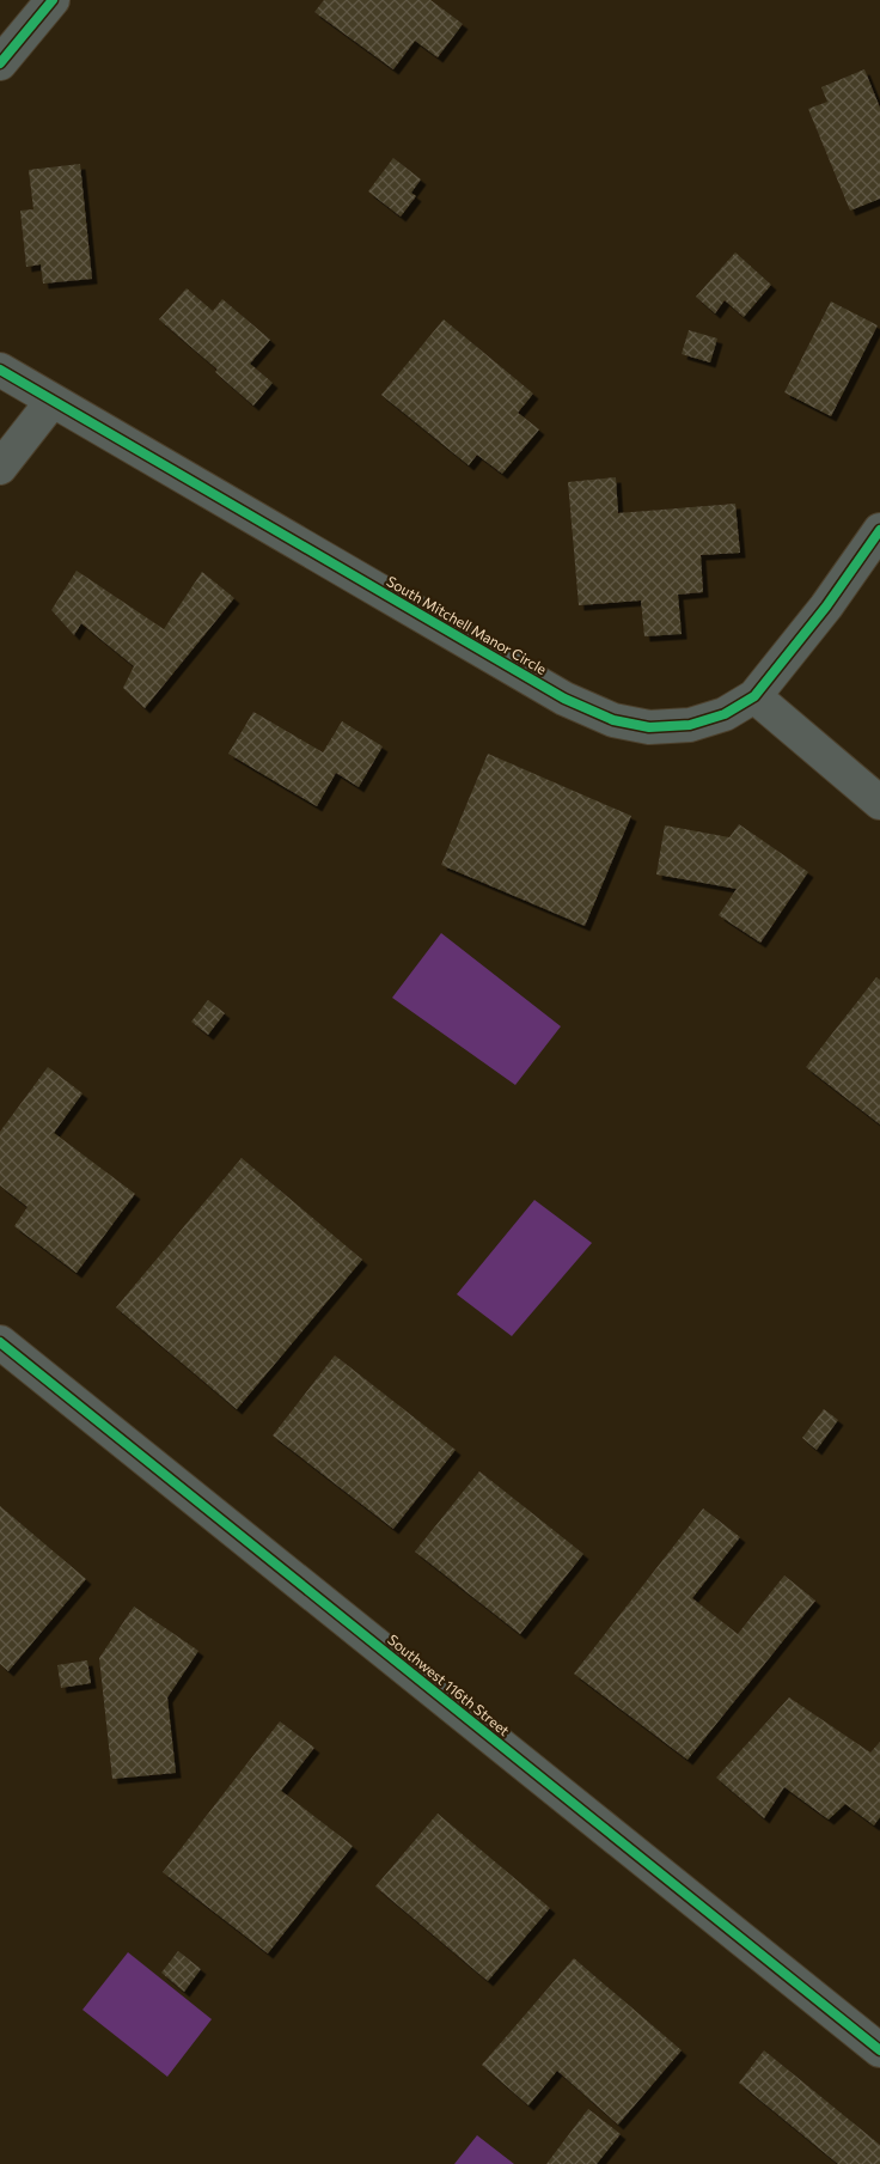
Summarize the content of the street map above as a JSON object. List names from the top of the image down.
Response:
{
  "streets": {
    "street": ["South Mitchell Manor Circle", "Southwest 116th Street"]
  }
}
